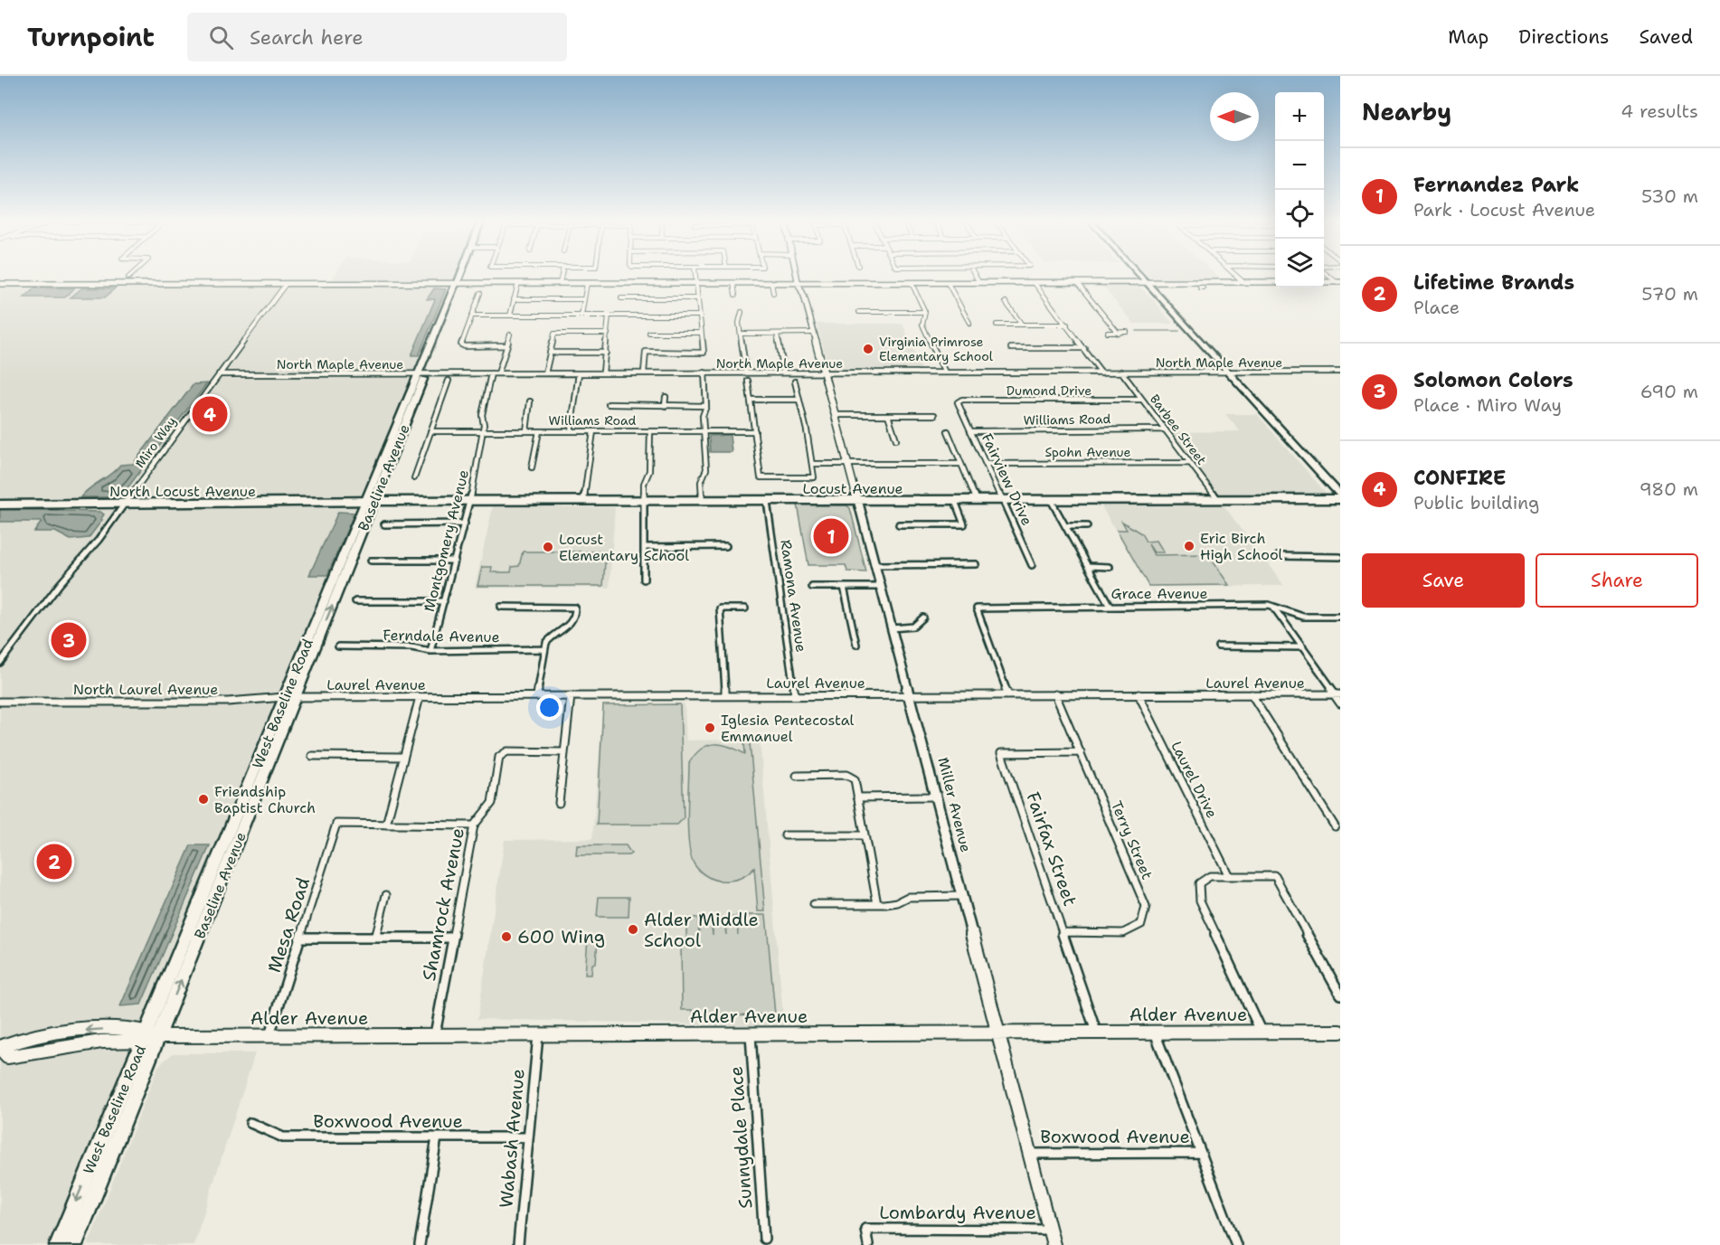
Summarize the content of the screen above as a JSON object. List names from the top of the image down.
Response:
{
  "streets": {
    "main road": ["West Baseline Road"],
    "street": [
      "North Maple Avenue",
      "Dumond Drive",
      "Williams Road",
      "Barbee Street",
      "Miro Way",
      "Spohn Avenue",
      "Fairview Drive",
      "Locust Avenue",
      "North Locust Avenue",
      "Montgomery Avenue",
      "Grace Avenue",
      "Ramona Avenue",
      "Ferndale Avenue",
      "Laurel Avenue",
      "North Laurel Avenue",
      "Laurel Drive",
      "Miller Avenue",
      "Terry Street",
      "Fairfax Street",
      "Shamrock Avenue",
      "Mesa Road",
      "Alder Avenue",
      "Boxwood Avenue",
      "Sunnydale Place",
      "Wabash Avenue",
      "Lombardy Avenue"
    ]
  },
  "crossings": [
    ["North Maple Avenue", "Barbee Street"],
    ["North Maple Avenue", "Miro Way"],
    ["North Maple Avenue", "Montgomery Avenue"],
    ["North Maple Avenue", "West Baseline Road"],
    ["North Maple Avenue", "Miller Avenue"],
    ["Dumond Drive", "Barbee Street"],
    ["Dumond Drive", "Fairview Drive"],
    ["Williams Road", "Barbee Street"],
    ["Williams Road", "Fairview Drive"],
    ["Williams Road", "Montgomery Avenue"],
    ["Barbee Street", "Spohn Avenue"],
    ["Barbee Street", "Locust Avenue"],
    ["Miro Way", "North Locust Avenue"],
    ["Spohn Avenue", "Fairview Drive"],
    ["Fairview Drive", "Locust Avenue"],
    ["Locust Avenue", "North Locust Avenue"],
    ["Locust Avenue", "Montgomery Avenue"],
    ["Locust Avenue", "Ramona Avenue"],
    ["Locust Avenue", "West Baseline Road"],
    ["Locust Avenue", "Miller Avenue"],
    ["North Locust Avenue", "West Baseline Road"],
    ["Montgomery Avenue", "Ferndale Avenue"],
    ["Grace Avenue", "Laurel Avenue"],
    ["Ramona Avenue", "Laurel Avenue"],
    ["Laurel Avenue", "North Laurel Avenue"],
    ["Laurel Avenue", "West Baseline Road"],
    ["Laurel Avenue", "Laurel Drive"],
    ["Laurel Avenue", "Miller Avenue"],
    ["Laurel Avenue", "Terry Street"],
    ["North Laurel Avenue", "West Baseline Road"],
    ["West Baseline Road", "Alder Avenue"],
    ["Miller Avenue", "Alder Avenue"],
    ["Miller Avenue", "Boxwood Avenue"],
    ["Miller Avenue", "Lombardy Avenue"],
    ["Terry Street", "Fairfax Street"],
    ["Fairfax Street", "Alder Avenue"],
    ["Shamrock Avenue", "Alder Avenue"],
    ["Mesa Road", "Alder Avenue"],
    ["Alder Avenue", "Sunnydale Place"],
    ["Alder Avenue", "Wabash Avenue"],
    ["Boxwood Avenue", "Wabash Avenue"]
  ],
  "places": [
    "Virginia Primrose Elementary School",
    "Eric Birch High School",
    "Locust Elementary School",
    "Iglesia Pentecostal Emmanuel",
    "Friendship Baptist Church",
    "Alder Middle School",
    "600 Wing"
  ],
  "north": "left",
  "page": {
    "header": "Turnpoint",
    "search": "Search here",
    "nav": ["Map", "Directions", "Saved"],
    "heading": ["Nearby", "4 results"],
    "map_buttons": ["+", "−"],
    "list": [
      {
        "mark": "1",
        "name": "Fernandez Park",
        "note": "Park · Locust Avenue",
        "value": "530 m"
      },
      {
        "mark": "2",
        "name": "Lifetime Brands",
        "note": "Place",
        "value": "570 m"
      },
      {
        "mark": "3",
        "name": "Solomon Colors",
        "note": "Place · Miro Way",
        "value": "690 m"
      },
      {
        "mark": "4",
        "name": "CONFIRE",
        "note": "Public building",
        "value": "980 m"
      }
    ],
    "pins": [
      "4",
      "1",
      "3",
      "2"
    ],
    "buttons": ["Save", "Share"]
  }
}
